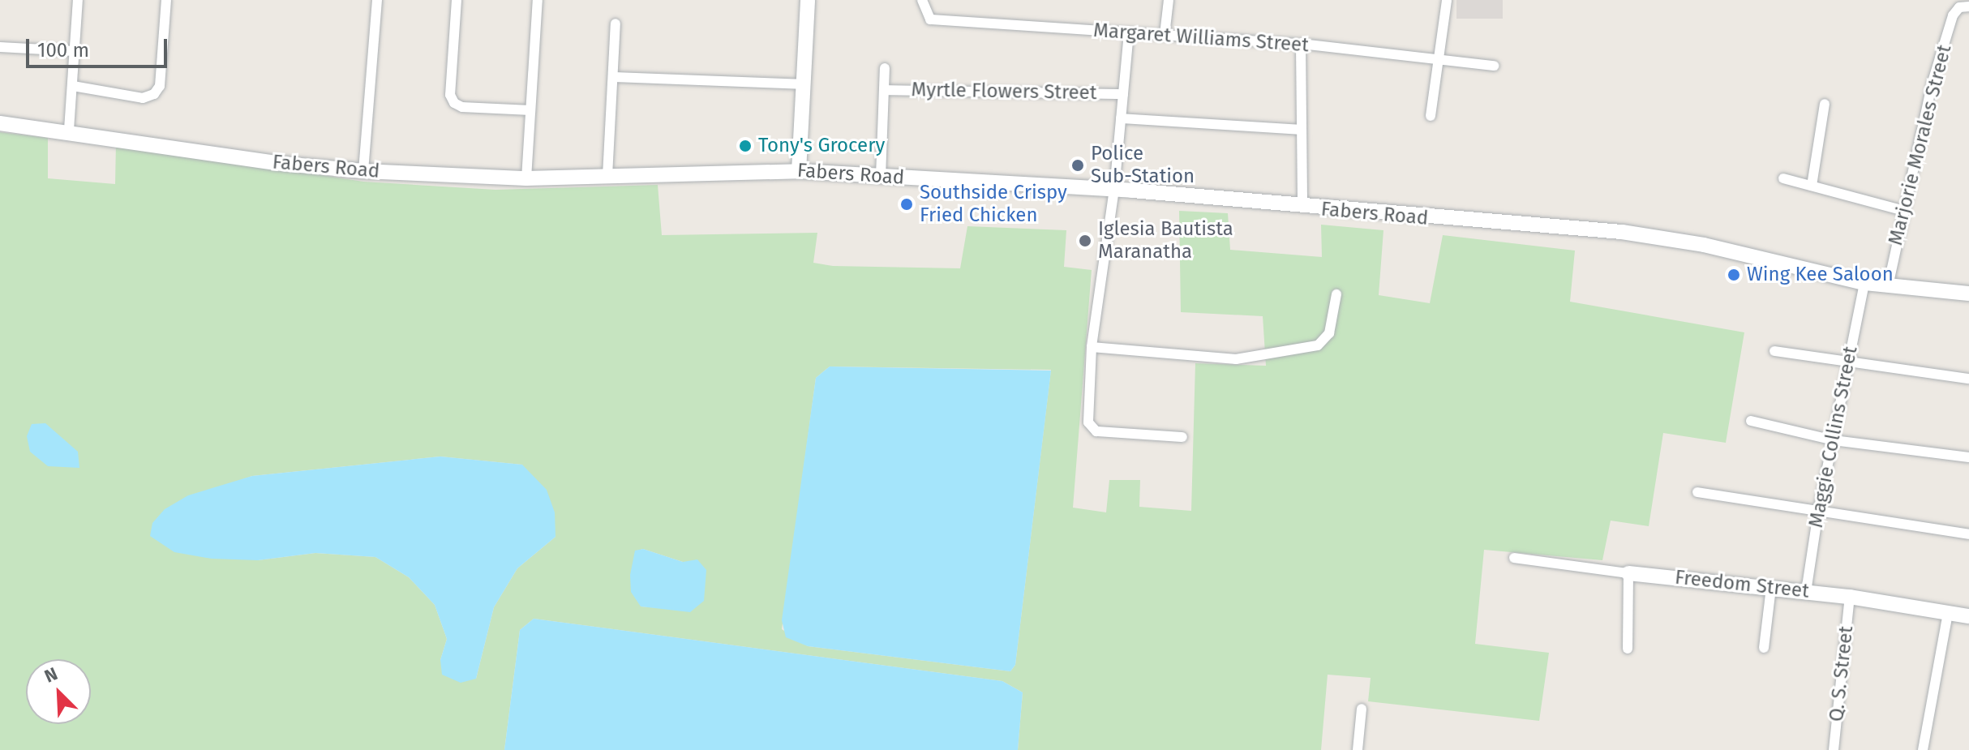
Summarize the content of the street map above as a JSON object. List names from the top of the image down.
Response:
{
  "streets": {
    "main road": ["Fabers Road", "Freedom Street"],
    "street": [
      "Margaret Williams Street",
      "Myrtle Flowers Street",
      "Marjorie Morales Street",
      "Maggie Collins Street",
      "Q. S. Street"
    ]
  },
  "crossings": [
    ["Marjorie Morales Street", "Fabers Road"],
    ["Fabers Road", "Maggie Collins Street"],
    ["Maggie Collins Street", "Freedom Street"],
    ["Freedom Street", "Q. S. Street"]
  ],
  "places": [
    "Tony's Grocery",
    "Police Sub-Station",
    "Southside Crispy Fried Chicken",
    "Iglesia Bautista Maranatha",
    "Wing Kee Saloon"
  ],
  "scale_bar": "100 m",
  "north": "top left"
}
